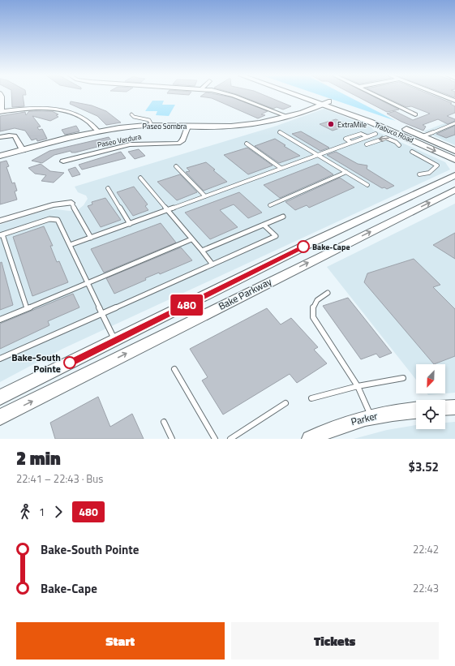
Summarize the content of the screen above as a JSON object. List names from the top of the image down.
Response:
{
  "streets": {
    "main road": [
      "Paseo Sombra",
      "Trabuco Road",
      "Bake Parkway",
      "Parker"
    ],
    "street": ["Paseo Verdura"]
  },
  "crossings": [
    ["Paseo Sombra", "Trabuco Road"],
    ["Paseo Sombra", "Paseo Verdura"]
  ],
  "places": ["ExtraMile", "Bake-Cape", "Bake-South Pointe"],
  "lines": ["bus line 480"],
  "north": "bottom left",
  "page": {
    "on_map": "480",
    "heading": ["2 min", "22:41 – 22:43 · Bus", "$3.52"],
    "legs": ["1", "480"],
    "list": [
      {
        "name": "Bake-South Pointe",
        "value": "22:42"
      },
      {
        "name": "Bake-Cape",
        "value": "22:43"
      }
    ],
    "buttons": ["Start", "Tickets"]
  }
}
